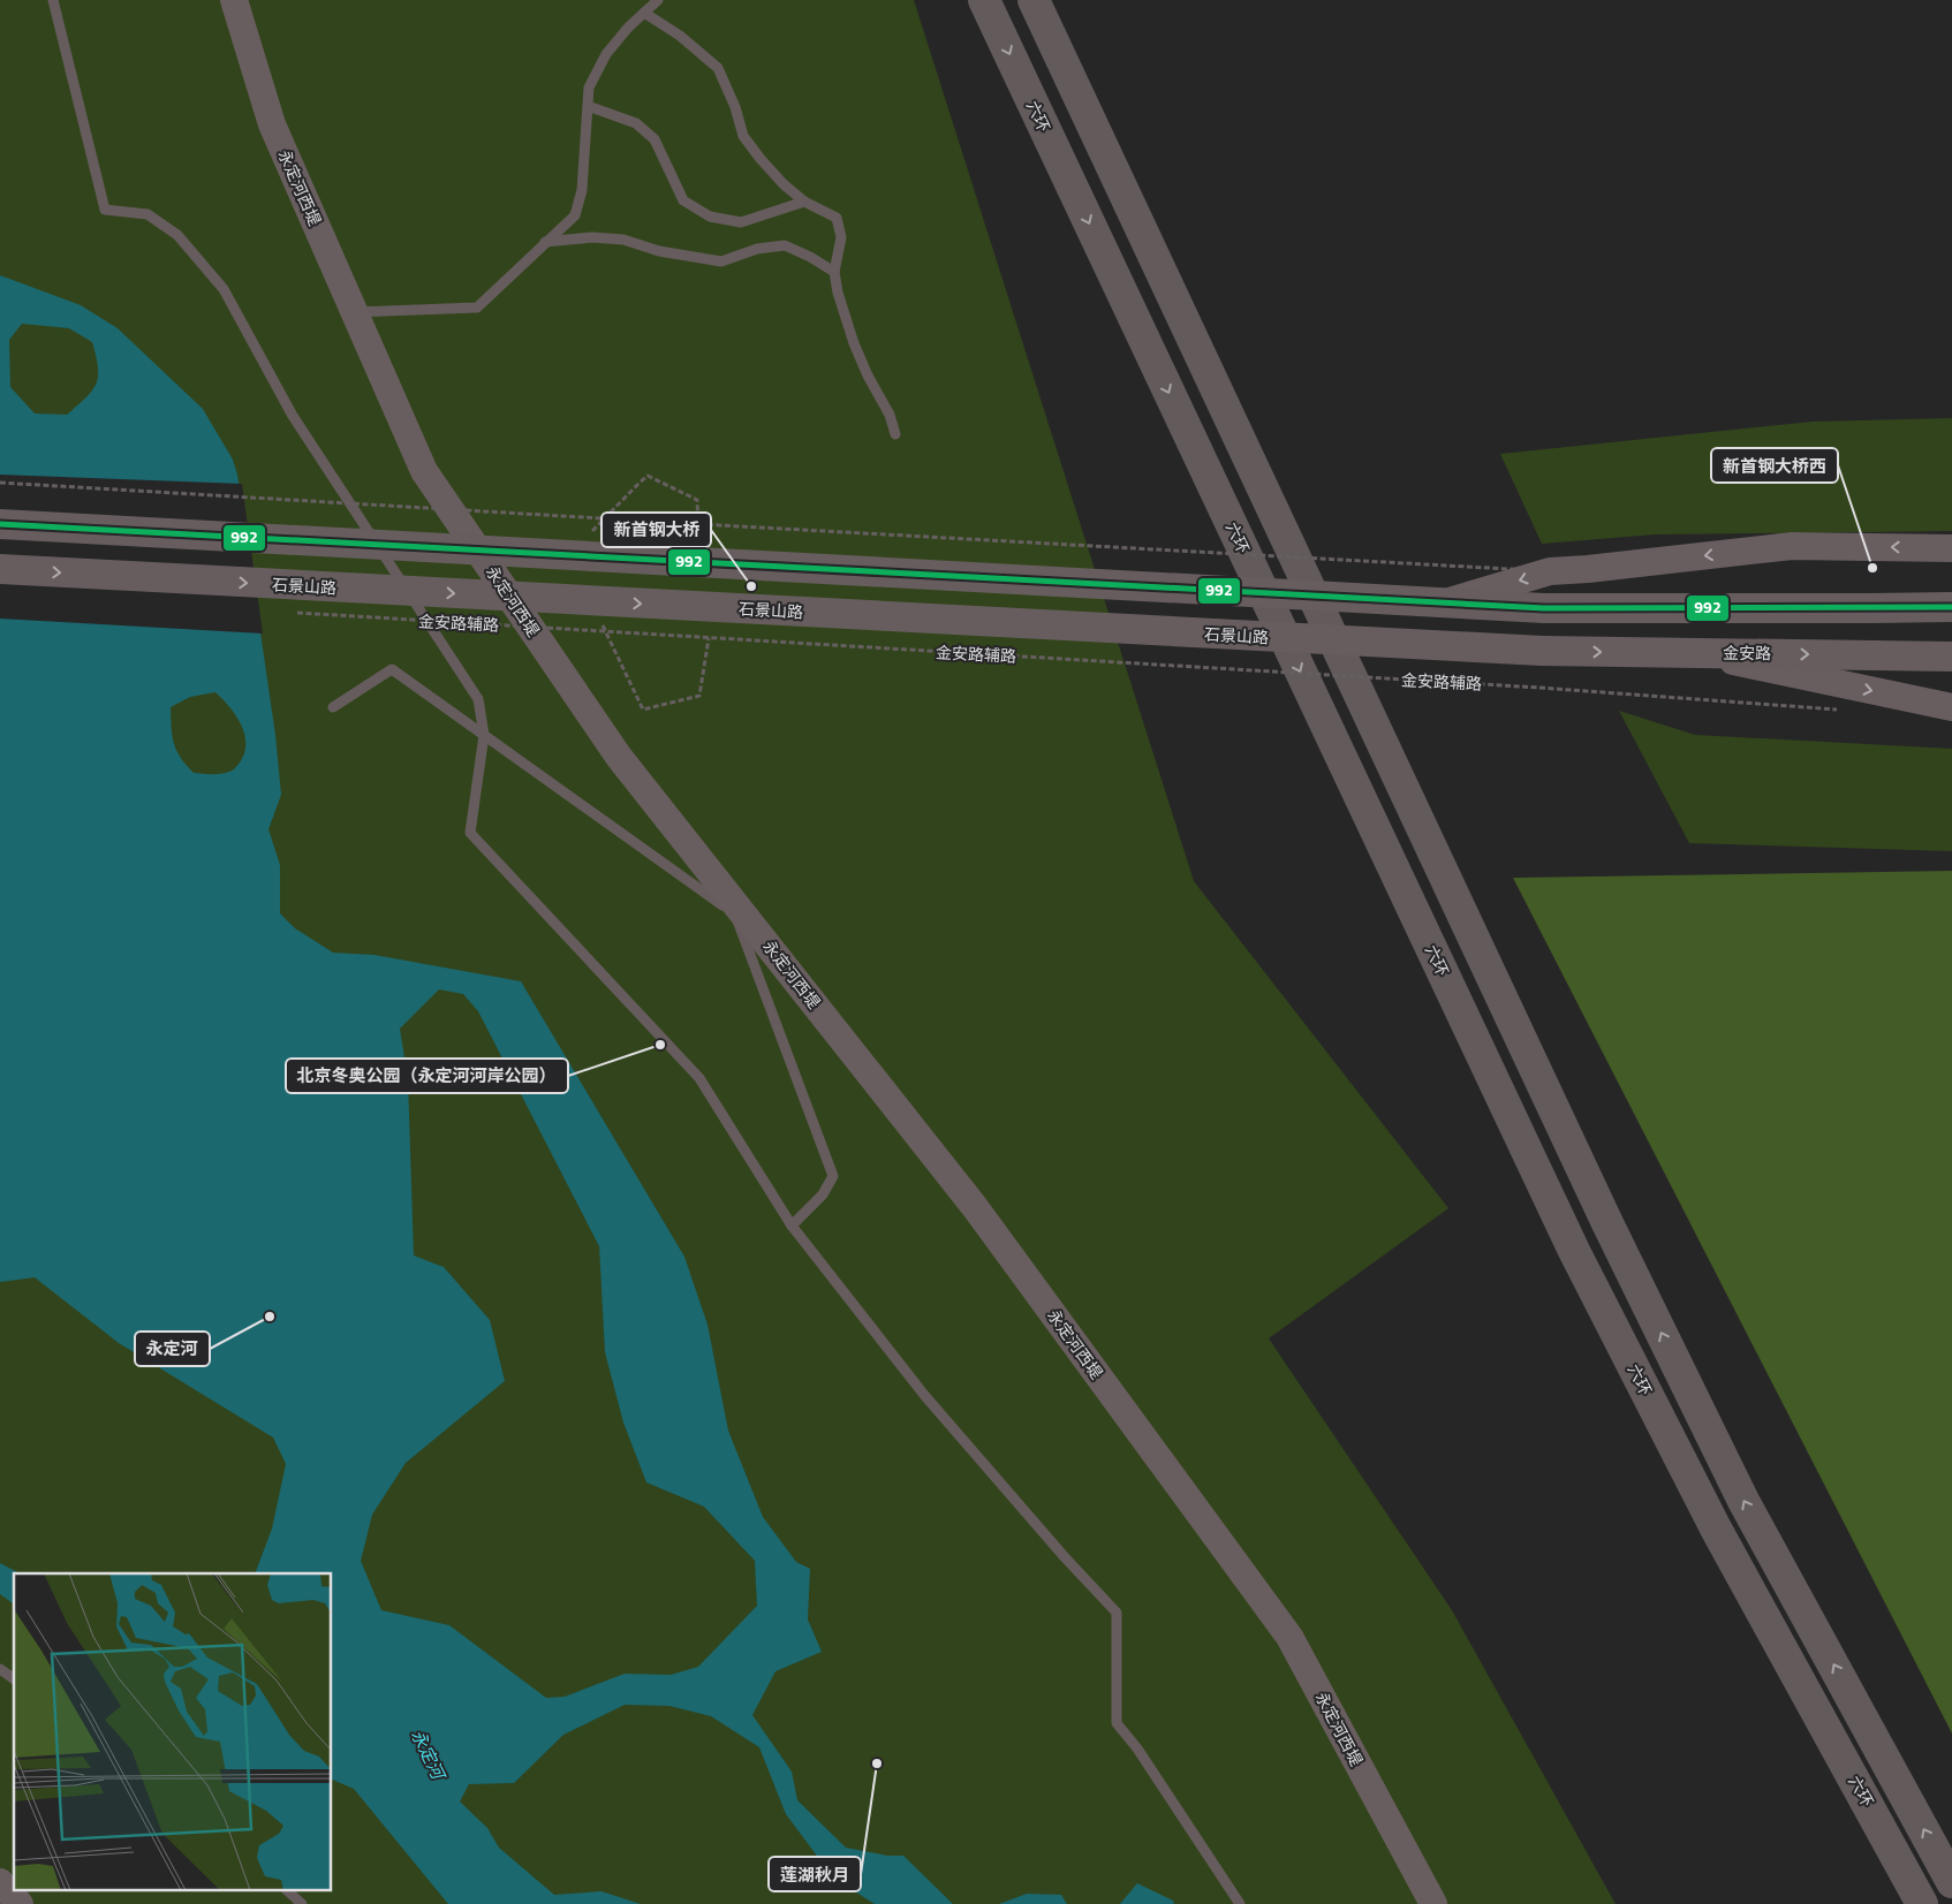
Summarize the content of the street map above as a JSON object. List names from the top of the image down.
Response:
{
  "streets": {
    "highway": ["六环"],
    "main road": ["石景山路", "金安路"],
    "street": ["永定河西堤"],
    "path": ["金安路辅路"]
  },
  "crossings": [
    ["石景山路", "金安路"]
  ],
  "water": ["永定河"],
  "places": [
    "新首钢大桥西",
    "新首钢大桥",
    "北京冬奥公园（永定河河岸公园）",
    "永定河",
    "莲湖秋月"
  ],
  "lines": ["transit line 992"]
}
